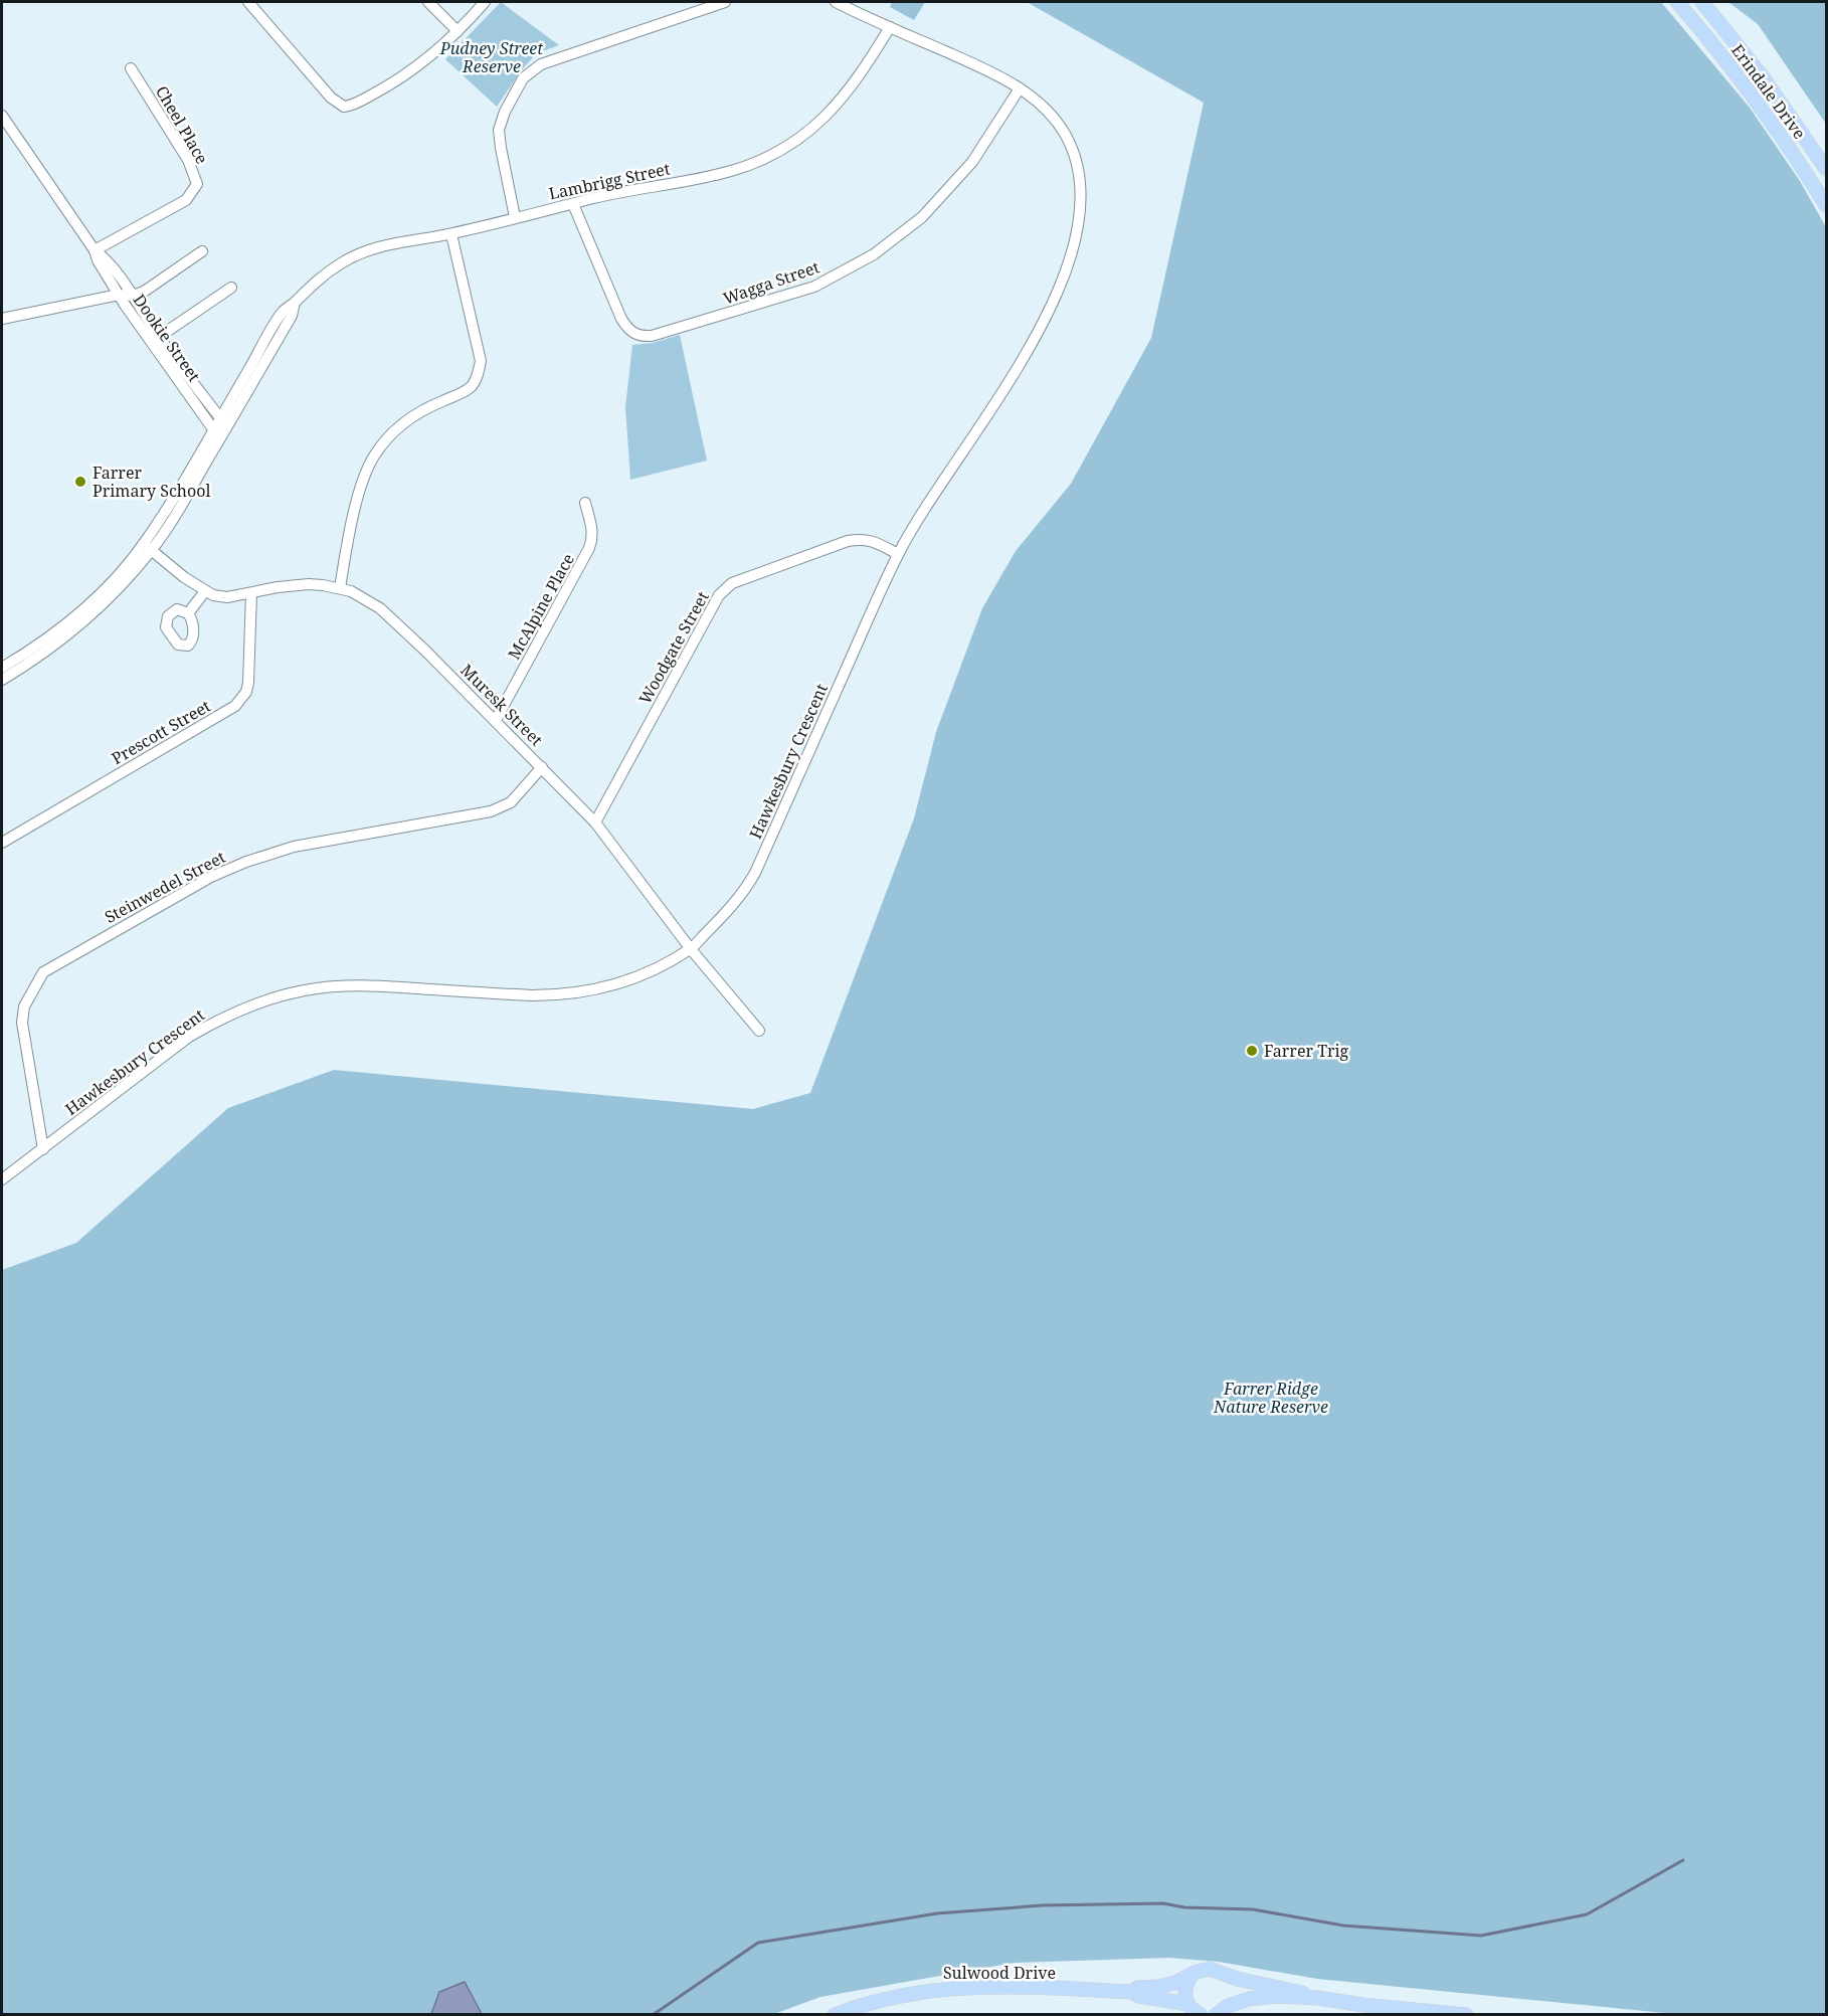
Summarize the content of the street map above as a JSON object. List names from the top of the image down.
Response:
{
  "streets": {
    "main road": ["Erindale Drive", "Sulwood Drive"],
    "street": [
      "Cheel Place",
      "Lambrigg Street",
      "Wagga Street",
      "Dookie Street",
      "McAlpine Place",
      "Woodgate Street",
      "Muresk Street",
      "Prescott Street",
      "Hawkesbury Crescent",
      "Steinwedel Street"
    ]
  },
  "crossings": [
    ["Cheel Place", "Dookie Street"],
    ["Lambrigg Street", "Wagga Street"],
    ["Lambrigg Street", "Dookie Street"],
    ["Lambrigg Street", "Muresk Street"],
    ["Lambrigg Street", "Hawkesbury Crescent"],
    ["Wagga Street", "Hawkesbury Crescent"],
    ["McAlpine Place", "Muresk Street"],
    ["Woodgate Street", "Muresk Street"],
    ["Woodgate Street", "Hawkesbury Crescent"],
    ["Muresk Street", "Prescott Street"],
    ["Muresk Street", "Hawkesbury Crescent"],
    ["Muresk Street", "Steinwedel Street"],
    ["Hawkesbury Crescent", "Steinwedel Street"]
  ],
  "parks": ["Pudney Street Reserve", "Farrer Ridge Nature Reserve"],
  "places": ["Farrer Primary School", "Farrer Trig"]
}
